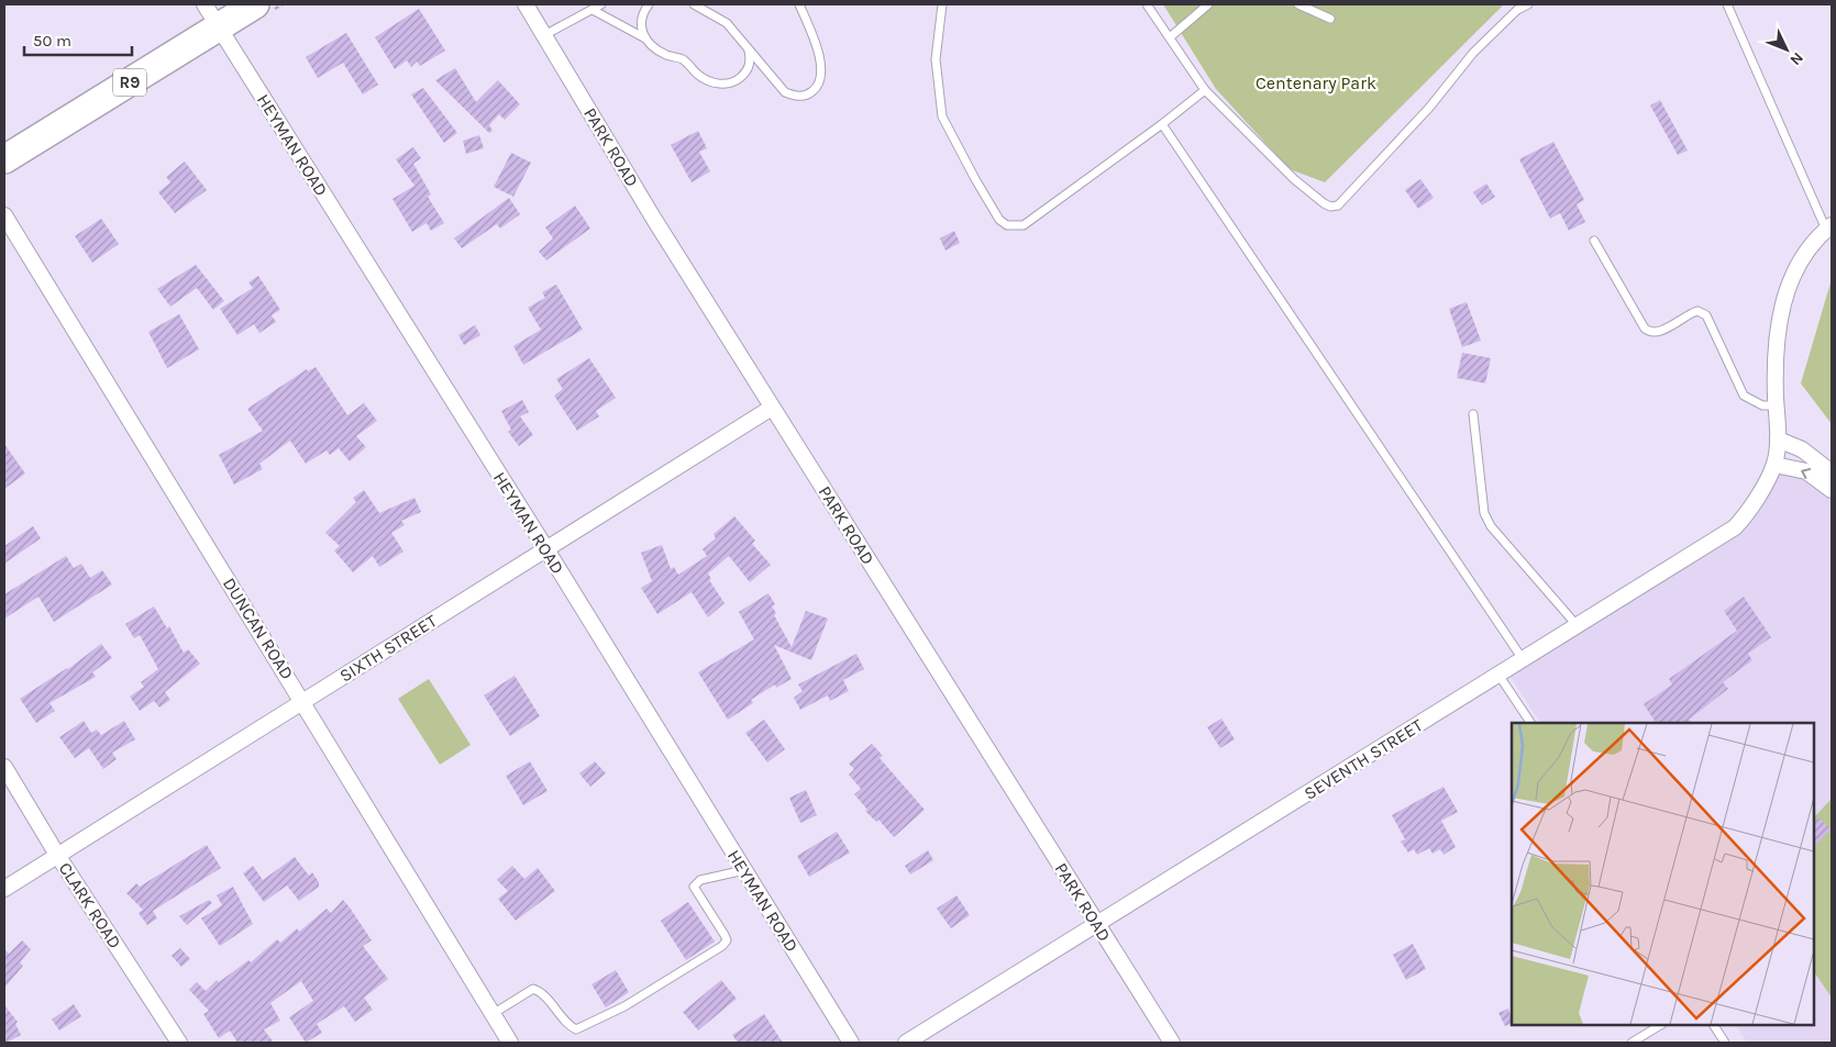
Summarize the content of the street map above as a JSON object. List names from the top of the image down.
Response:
{
  "streets": {
    "highway": ["R9"],
    "street": [
      "HEYMAN ROAD",
      "PARK ROAD",
      "DUNCAN ROAD",
      "SIXTH STREET",
      "SEVENTH STREET",
      "CLARK ROAD"
    ]
  },
  "crossings": [
    ["R9", "HEYMAN ROAD"],
    ["HEYMAN ROAD", "SIXTH STREET"],
    ["PARK ROAD", "SIXTH STREET"],
    ["PARK ROAD", "SEVENTH STREET"],
    ["DUNCAN ROAD", "SIXTH STREET"],
    ["SIXTH STREET", "CLARK ROAD"]
  ],
  "parks": ["Centenary Park"],
  "scale_bar": "50 m",
  "north": "bottom right"
}
